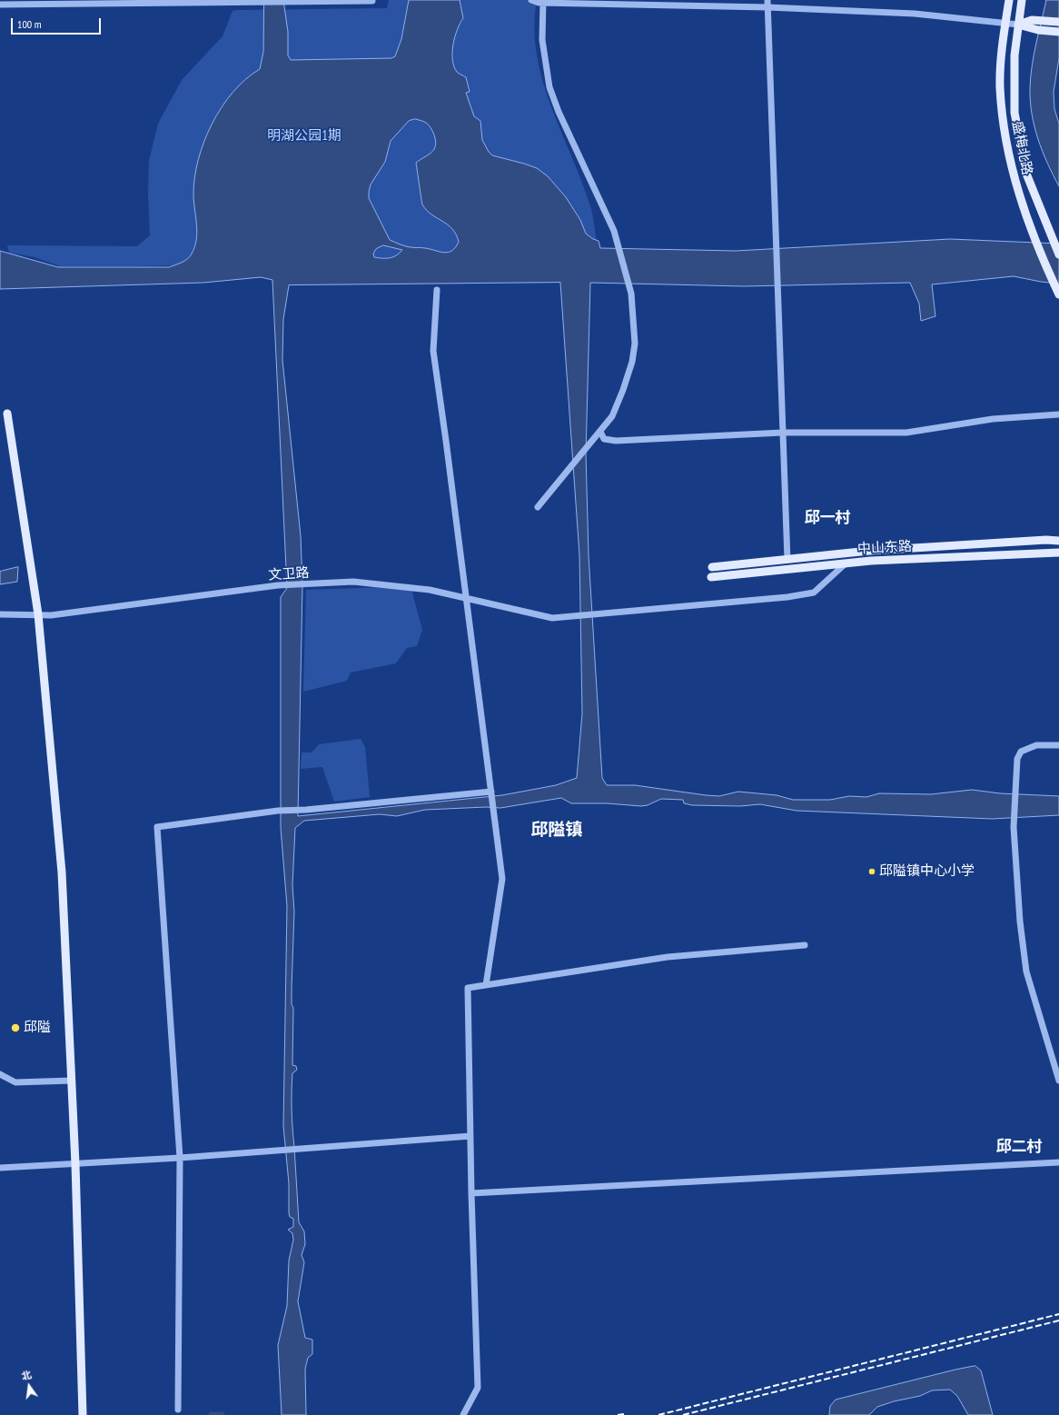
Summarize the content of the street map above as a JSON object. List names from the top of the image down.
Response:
{
  "streets": {
    "main road": ["盛梅北路", "中山东路"],
    "street": ["文卫路"]
  },
  "crossings": [
    ["中山东路", "文卫路"]
  ],
  "districts": ["邱一村", "邱隘镇", "邱二村"],
  "parks": ["明湖公园1期"],
  "places": ["邱隘镇中心小学", "邱隘"],
  "scale_bar": "100 m",
  "north": "top"
}
